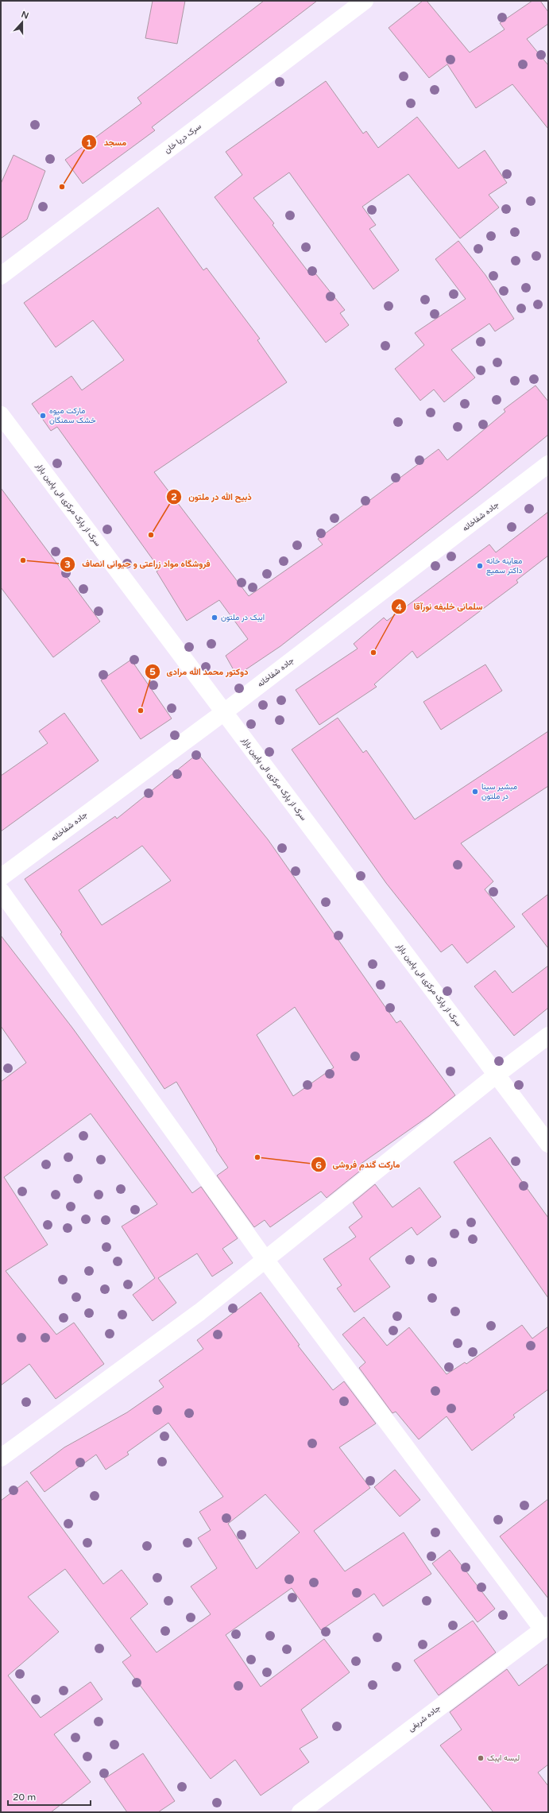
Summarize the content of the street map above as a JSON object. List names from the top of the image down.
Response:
{
  "streets": {
    "street": [
      "سرک دریا خان",
      "سرک از پارک مرکزی الی پایین بازار",
      "جاده شفاخانه",
      "جاده شریفی"
    ]
  },
  "crossings": [
    ["سرک از پارک مرکزی الی پایین بازار", "جاده شفاخانه"]
  ],
  "places": [
    "مسجد",
    "مارکت میوه خشک سمنگان",
    "ذبیح الله در ملتون",
    "فروشگاه مواد زراعتی و حیوانی انصاف",
    "معاینه خانه داکتر سمیع",
    "ایبک در ملتون",
    "سلمانی خلیفه نورآقا",
    "دوکتور محمد الله مرادی",
    "مبشیر سینا در ملتون",
    "مارکت گندم فروشی",
    "لیسه ایبک"
  ],
  "scale_bar": "20 m",
  "north": "top"
}
